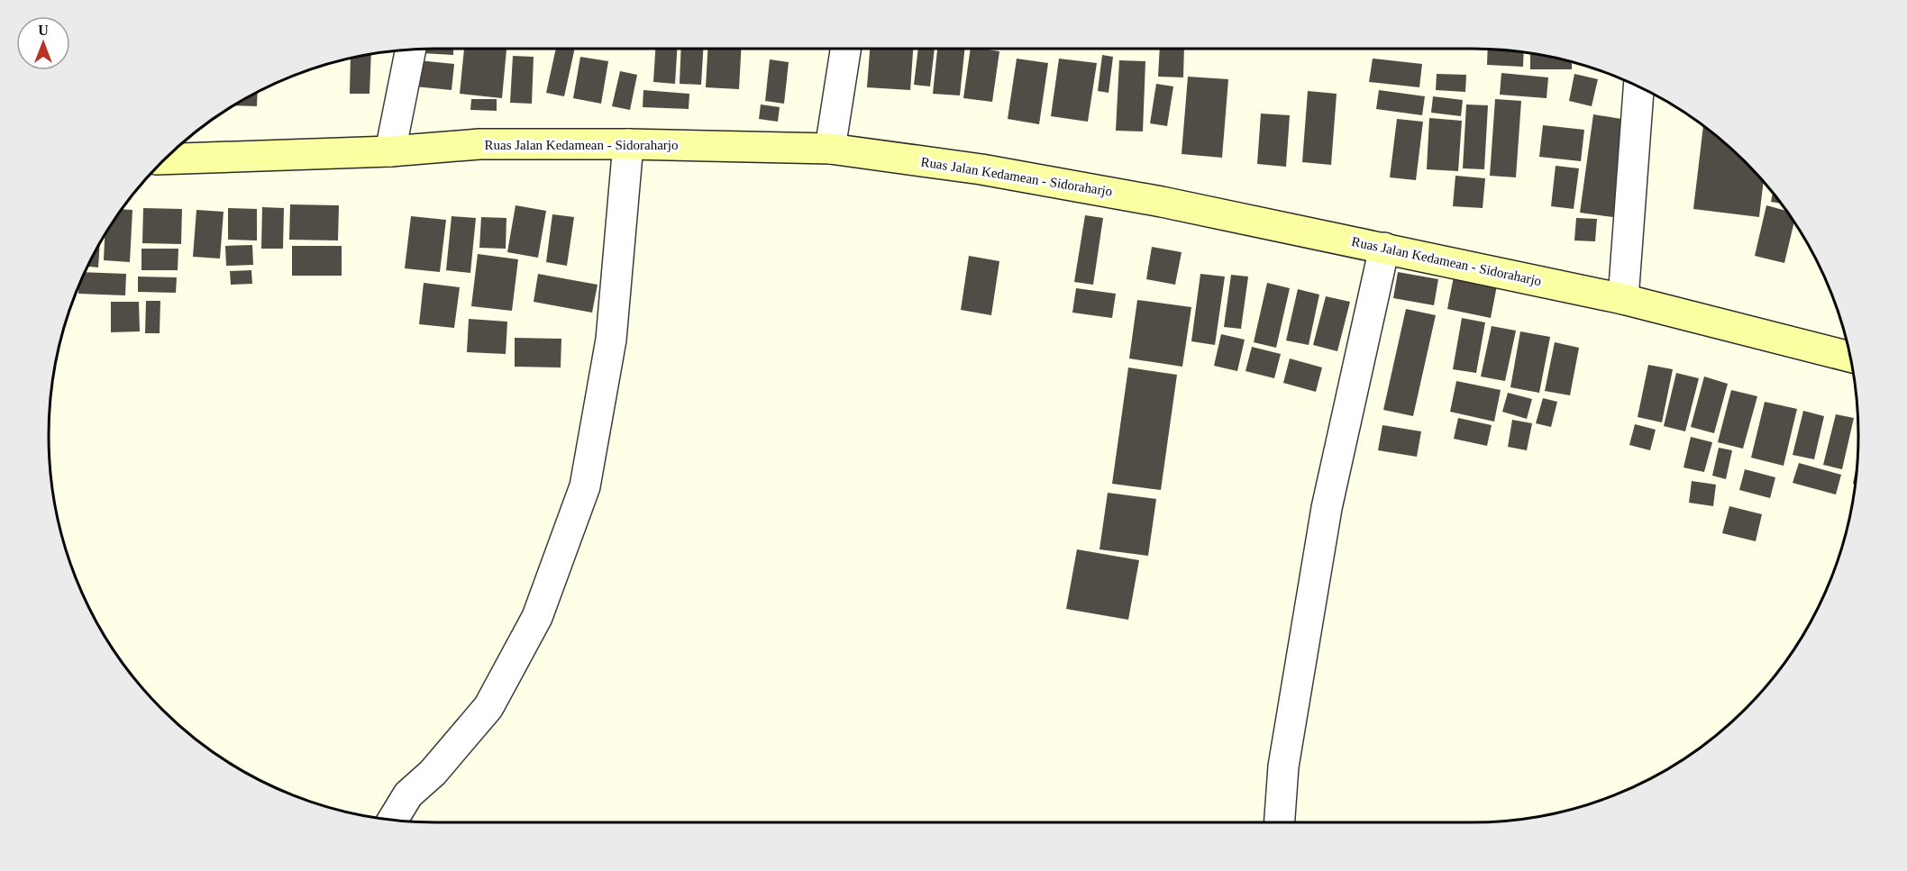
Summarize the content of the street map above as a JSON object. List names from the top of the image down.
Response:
{
  "streets": {
    "main road": ["Ruas Jalan Kedamean - Sidoraharjo"]
  },
  "north": "top"
}
